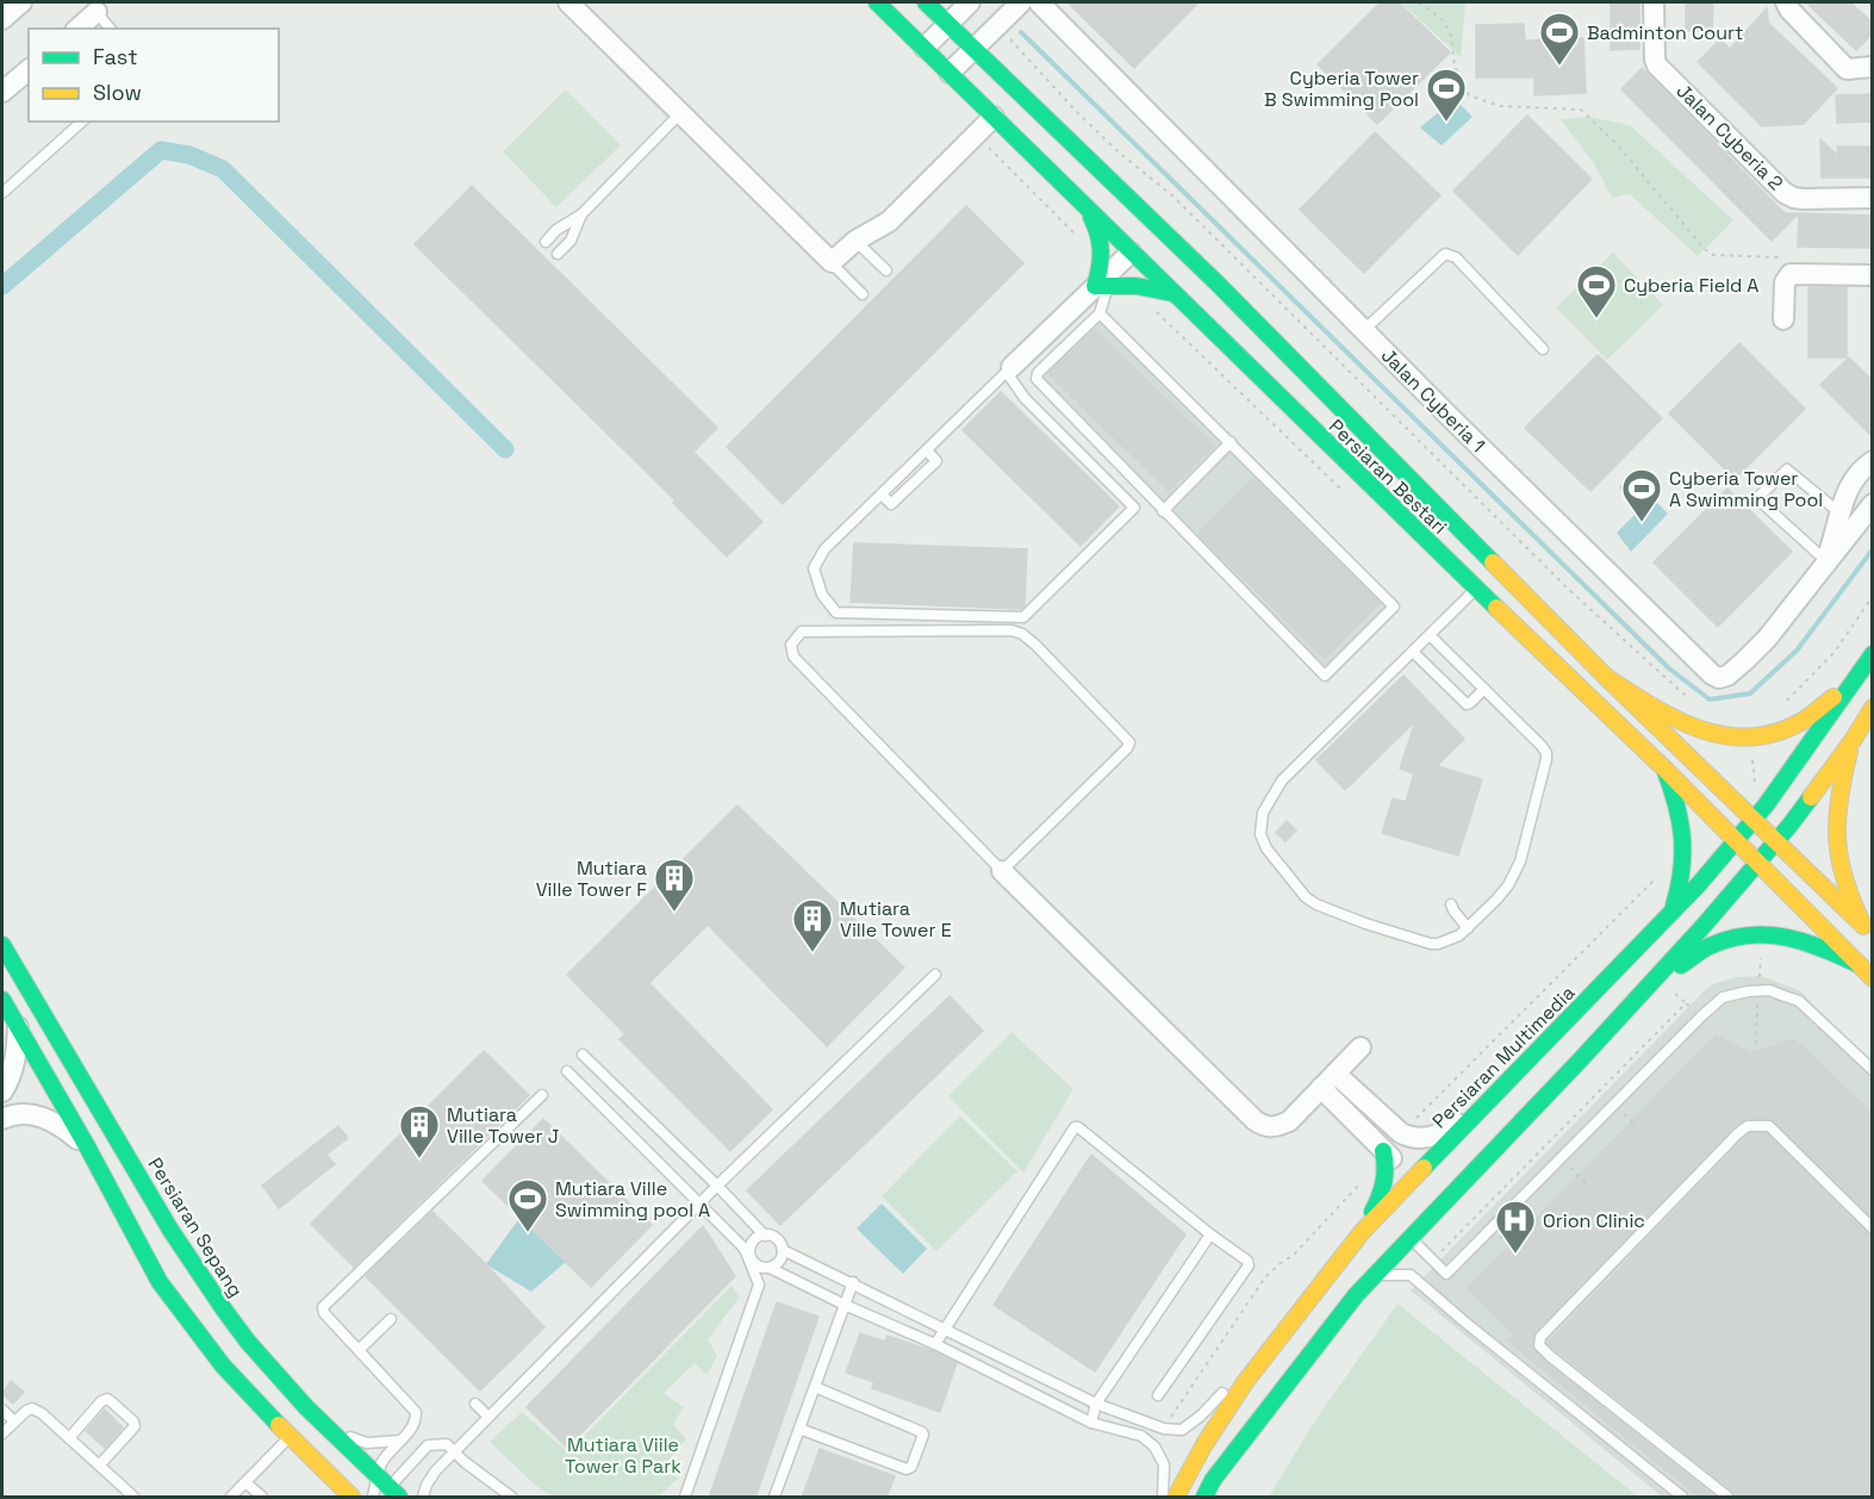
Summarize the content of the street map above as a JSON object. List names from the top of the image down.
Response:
{
  "streets": {
    "main road": ["Persiaran Bestari", "Persiaran Multimedia", "Persiaran Sepang"],
    "street": ["Jalan Cyberia 2", "Jalan Cyberia 1"]
  },
  "crossings": [
    ["Persiaran Bestari", "Persiaran Multimedia"]
  ],
  "parks": ["Mutiara Viile Tower G Park"],
  "places": {
    "sports": [
      "Badminton Court",
      "Cyberia Tower B Swimming Pool",
      "Cyberia Field A",
      "Cyberia Tower A Swimming Pool",
      "Mutiara Ville Swimming pool A"
    ],
    "building": ["Mutiara Ville Tower F", "Mutiara Ville Tower E", "Mutiara Ville Tower J"],
    "hospital": ["Orion Clinic"]
  },
  "legend": ["Fast", "Slow"]
}
